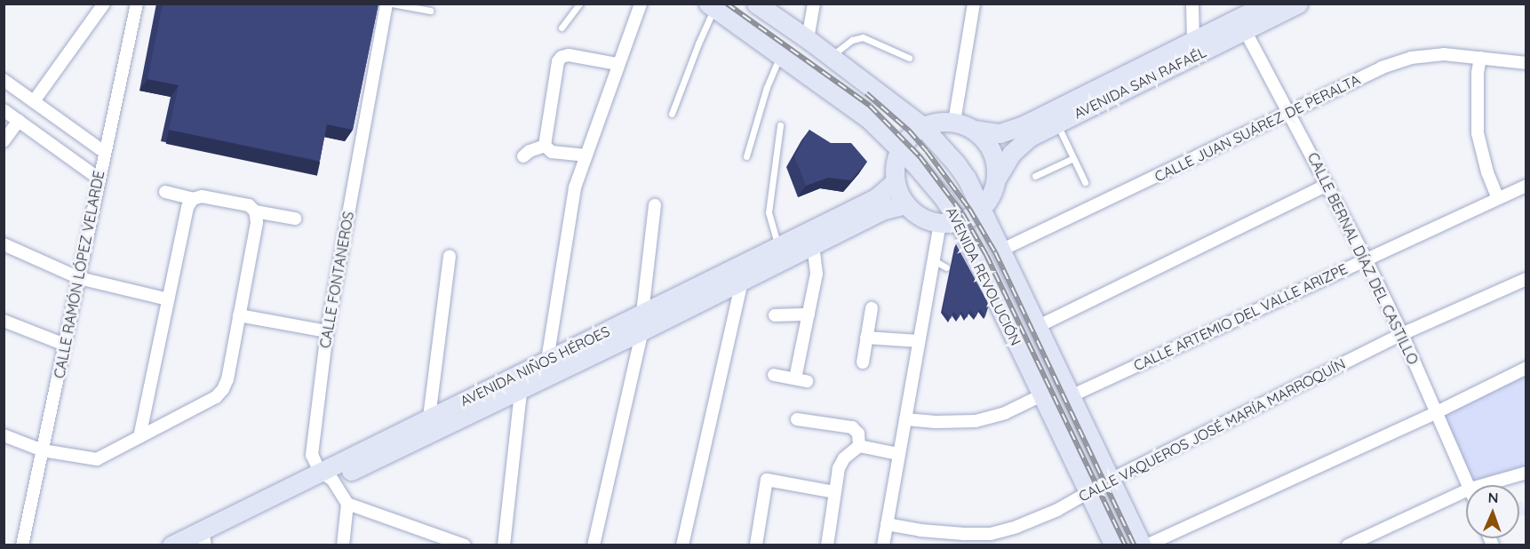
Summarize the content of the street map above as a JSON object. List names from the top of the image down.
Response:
{
  "streets": {
    "main road": ["AVENIDA SAN RAFAÉL", "AVENIDA REVOLUCIÓN", "AVENIDA NIÑOS HÉROES"],
    "street": [
      "CALLE JUAN SUÁREZ DE PERALTA",
      "CALLE BERNAL DÍAZ DEL CASTILLO",
      "CALLE RAMÓN LÓPEZ VELARDE",
      "CALLE FONTANEROS",
      "CALLE ARTEMIO DEL VALLE ARIZPE",
      "CALLE VAQUEROS JOSÉ MARÍA MARROQUÍN"
    ]
  },
  "crossings": [
    ["AVENIDA SAN RAFAÉL", "CALLE BERNAL DÍAZ DEL CASTILLO"],
    ["AVENIDA SAN RAFAÉL", "AVENIDA REVOLUCIÓN"],
    ["CALLE JUAN SUÁREZ DE PERALTA", "CALLE BERNAL DÍAZ DEL CASTILLO"],
    ["CALLE JUAN SUÁREZ DE PERALTA", "AVENIDA REVOLUCIÓN"],
    ["CALLE BERNAL DÍAZ DEL CASTILLO", "CALLE ARTEMIO DEL VALLE ARIZPE"],
    ["CALLE BERNAL DÍAZ DEL CASTILLO", "CALLE VAQUEROS JOSÉ MARÍA MARROQUÍN"],
    ["AVENIDA REVOLUCIÓN", "CALLE ARTEMIO DEL VALLE ARIZPE"],
    ["AVENIDA REVOLUCIÓN", "CALLE VAQUEROS JOSÉ MARÍA MARROQUÍN"],
    ["CALLE FONTANEROS", "AVENIDA NIÑOS HÉROES"]
  ],
  "north": "top"
}
